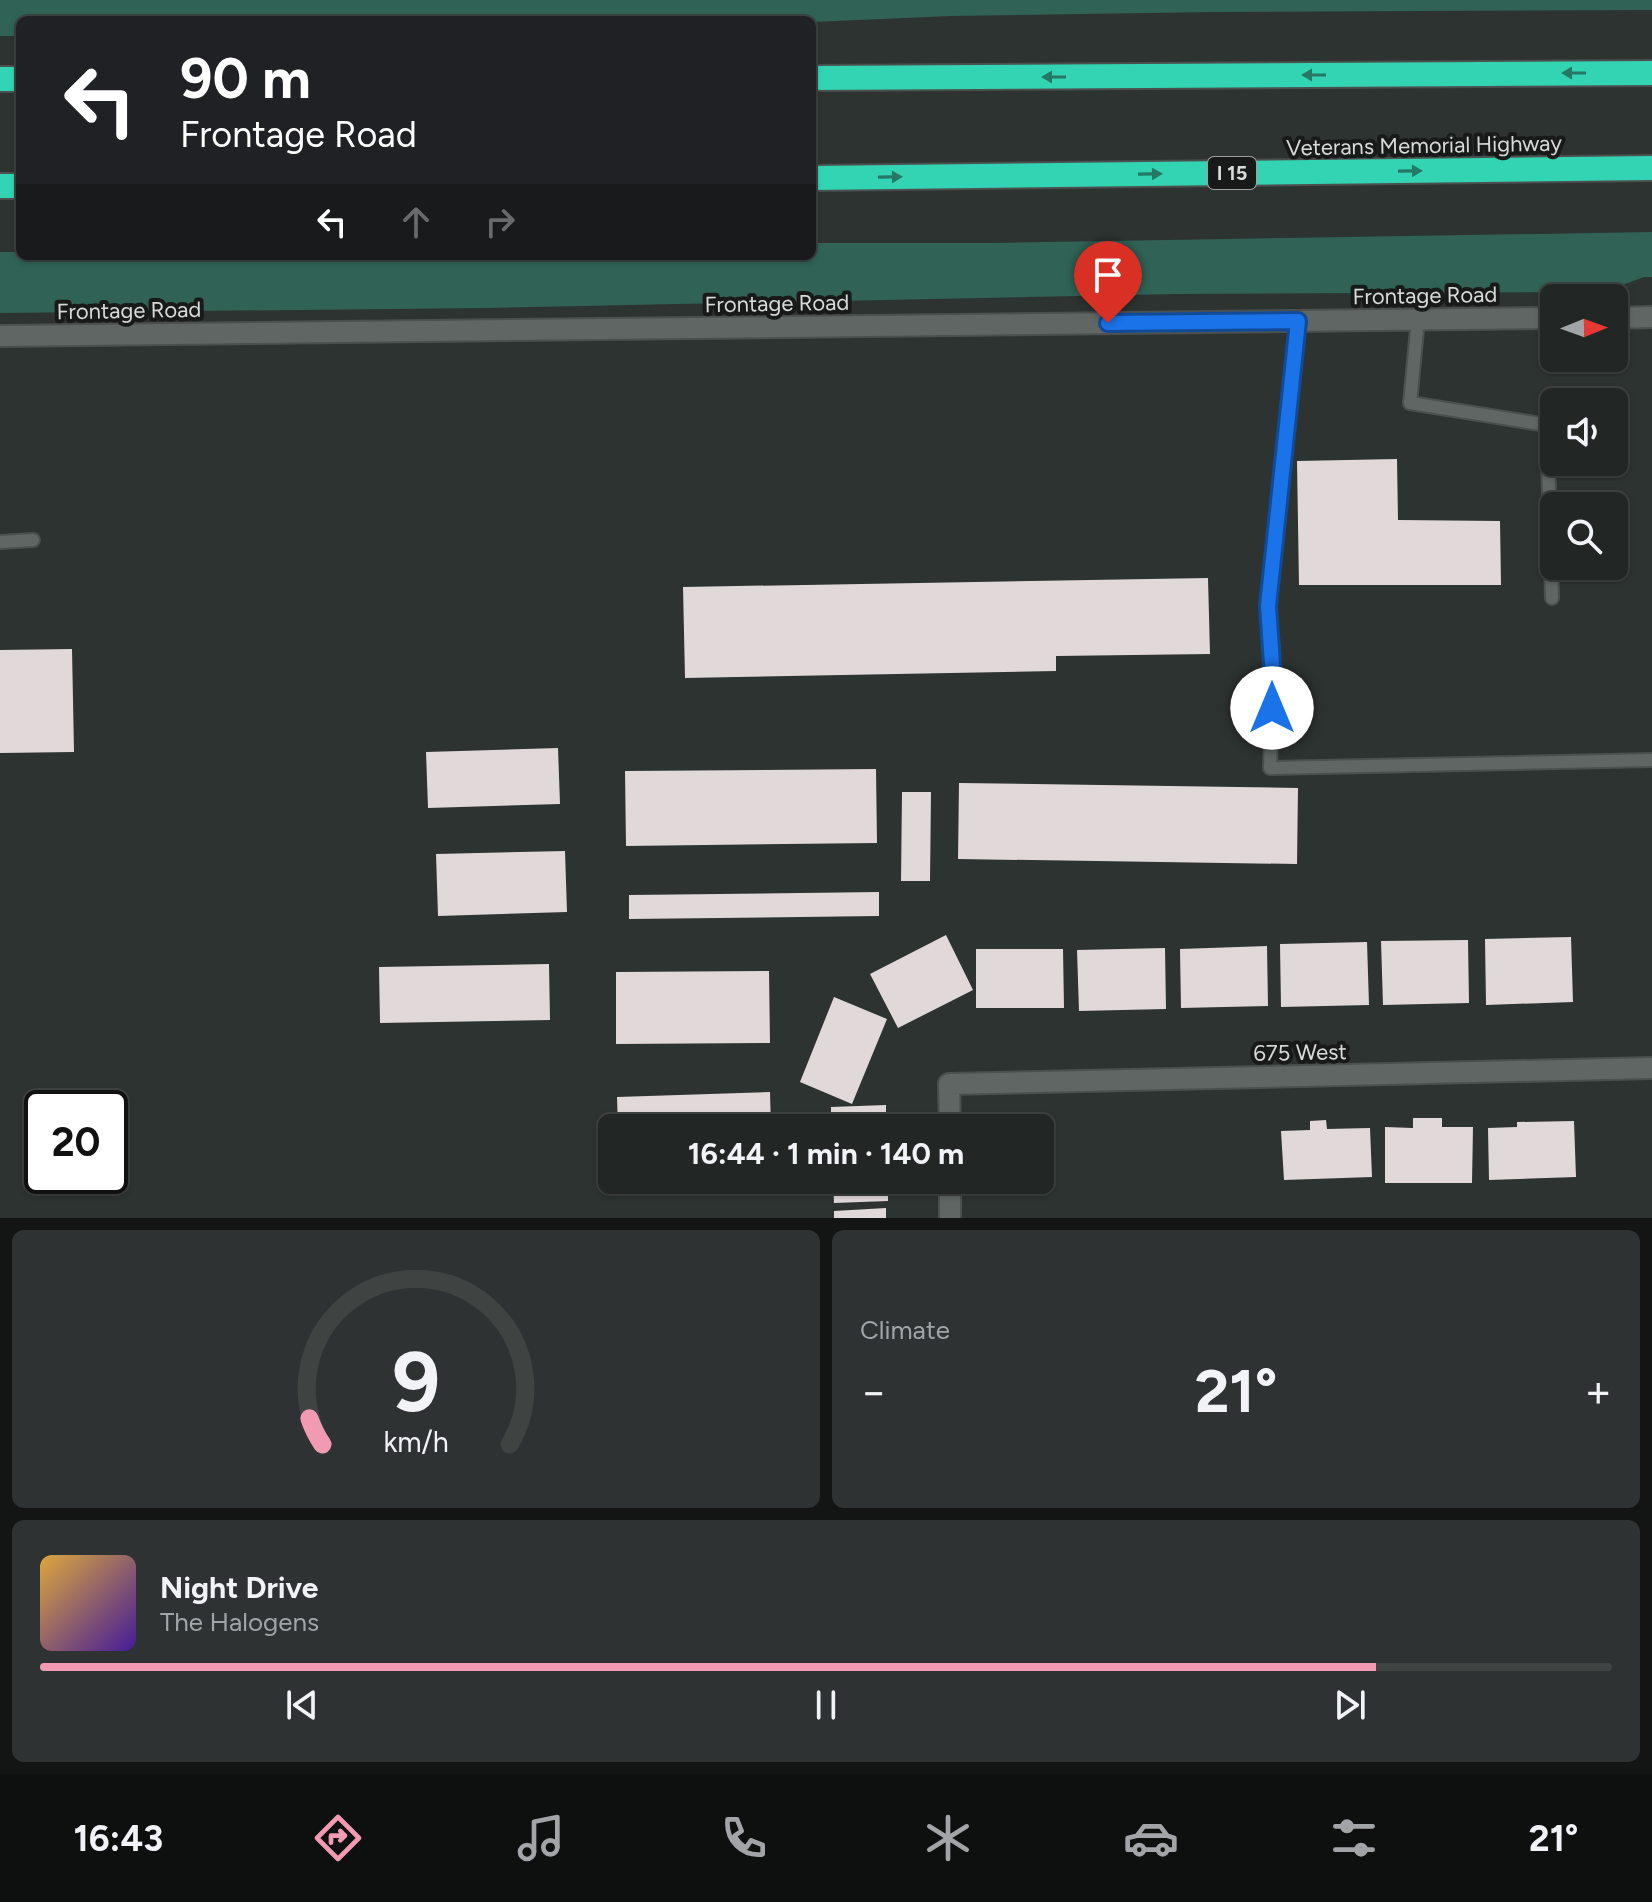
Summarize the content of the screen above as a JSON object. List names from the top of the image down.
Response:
{
  "streets": {
    "highway": ["Veterans Memorial Highway", "I 15"],
    "street": ["Frontage Road", "675 West"]
  },
  "north": "right",
  "page": {
    "turn": ["90 m", "Frontage Road"],
    "limit": "20",
    "trip": "16:44 · 1 min · 140 m",
    "tile": "Climate",
    "heat": ["−", "21°", "+"],
    "song": ["Night Drive", "The Halogens"],
    "tabs": ["16:43", "21°"],
    "gauge": ["9", "km/h"]
  }
}
